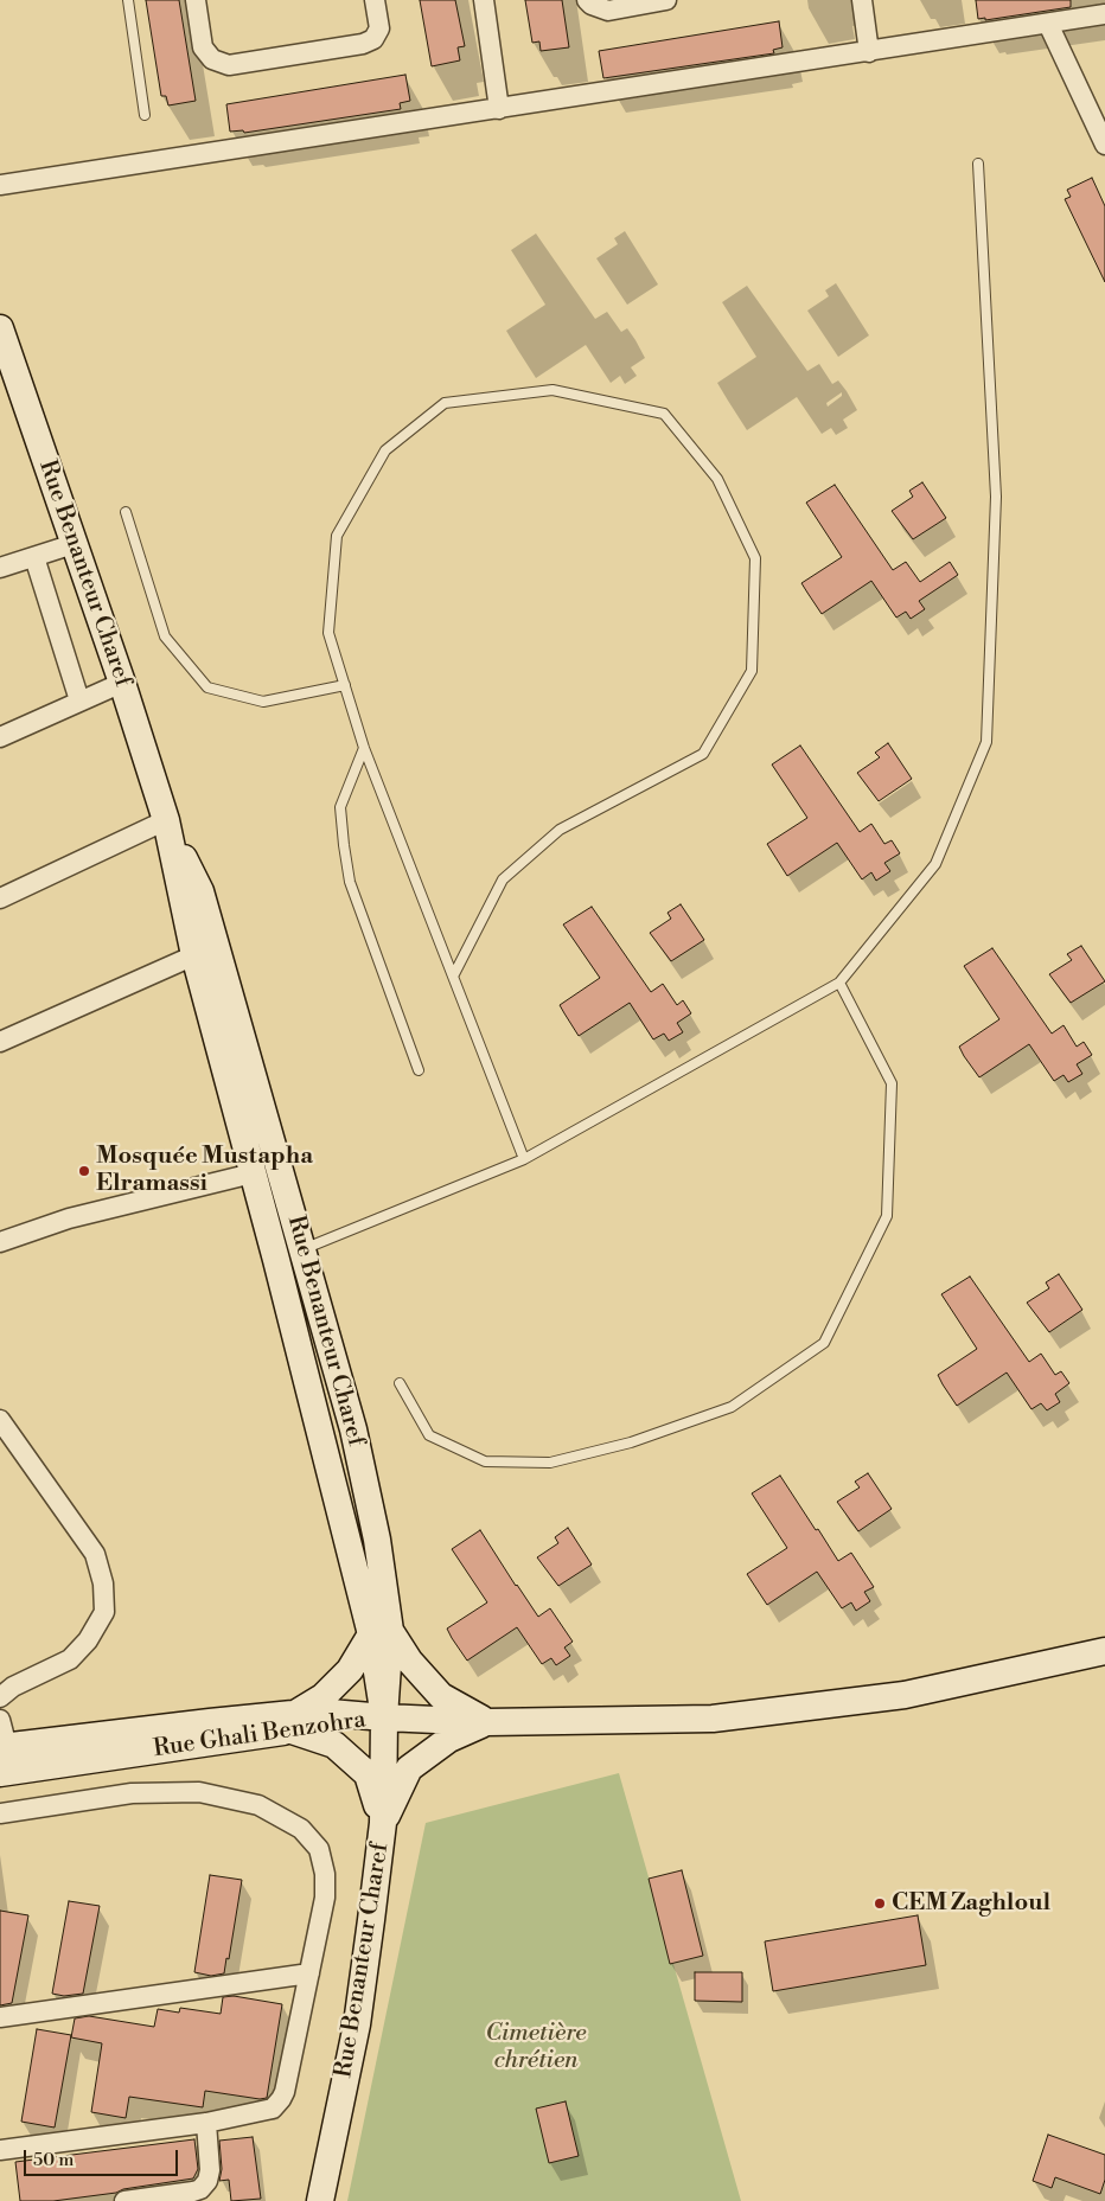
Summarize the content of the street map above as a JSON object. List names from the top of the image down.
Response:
{
  "streets": {
    "main road": ["Rue Benanteur Charef", "Rue Ghali Benzohra"]
  },
  "crossings": [
    ["Rue Benanteur Charef", "Rue Ghali Benzohra"]
  ],
  "parks": ["Cimetière chrétien"],
  "places": ["Mosquée Mustapha Elramassi", "CEM Zaghloul"],
  "scale_bar": "50 m"
}
